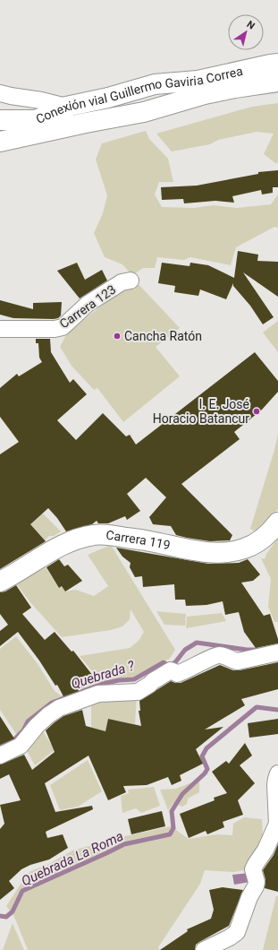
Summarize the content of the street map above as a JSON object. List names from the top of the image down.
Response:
{
  "streets": {
    "main road": ["Conexión vial Guillermo Gaviria Correa", "Carrera 119"],
    "street": ["Carrera 123"]
  },
  "water": ["Quebrada ?", "Quebrada La Roma"],
  "places": ["Cancha Ratón", "I. E. José Horacio Batancur"],
  "north": "top right"
}
